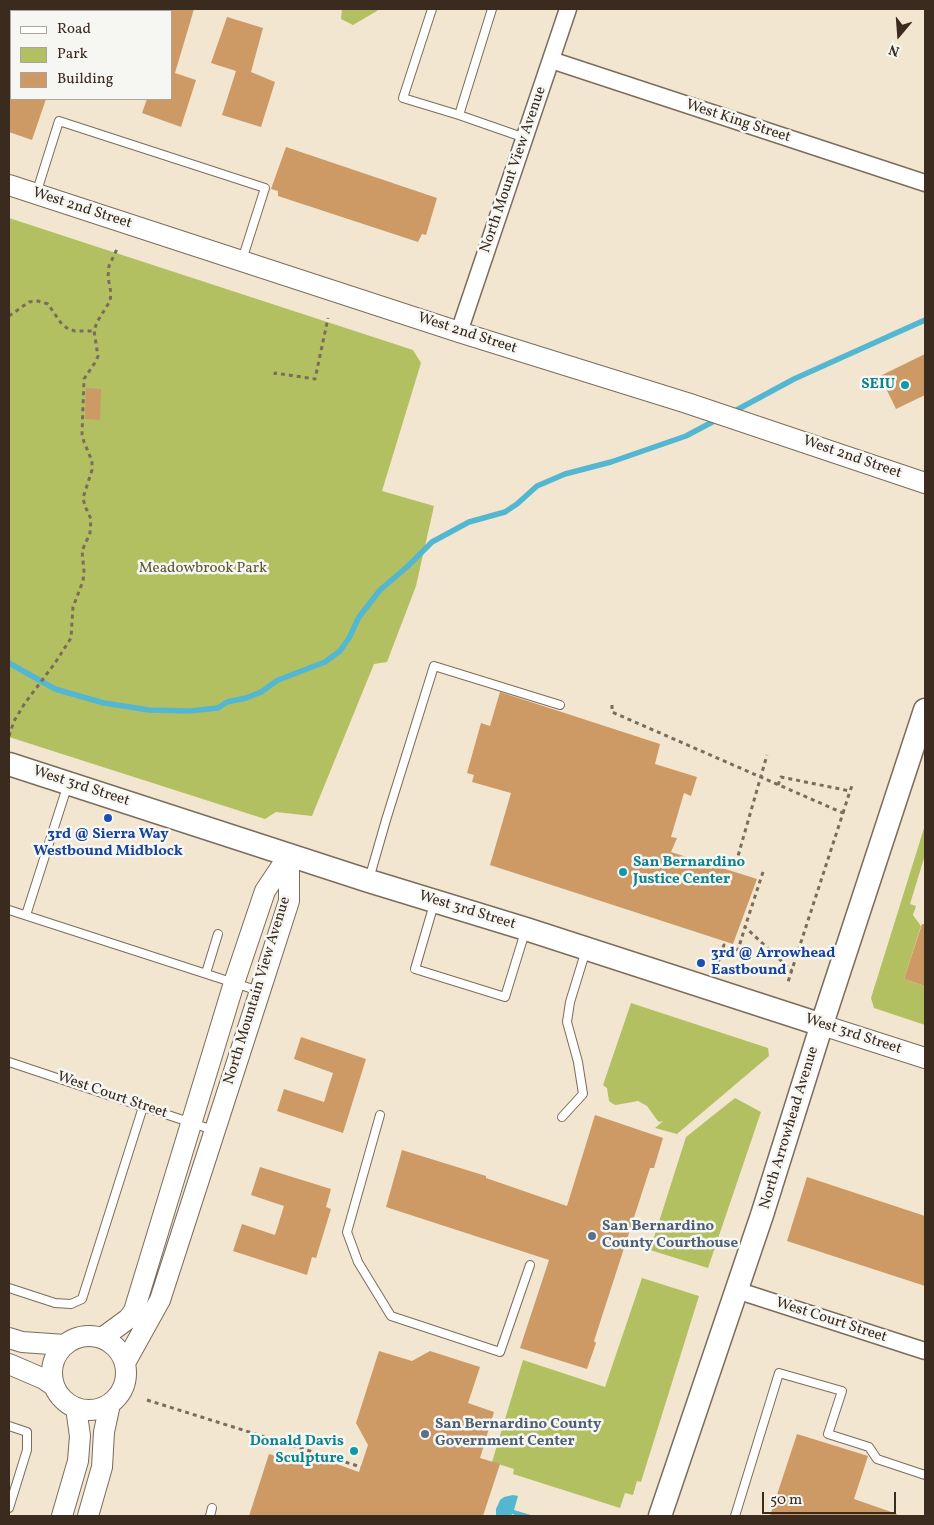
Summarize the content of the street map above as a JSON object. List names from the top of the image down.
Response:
{
  "streets": {
    "main road": ["West 3rd Street", "North Arrowhead Avenue"],
    "street": [
      "West King Street",
      "North Mount View Avenue",
      "West 2nd Street",
      "North Mountain View Avenue",
      "West Court Street"
    ]
  },
  "crossings": [
    ["West King Street", "North Mount View Avenue"],
    ["North Mount View Avenue", "West 2nd Street"],
    ["West 3rd Street", "North Mountain View Avenue"],
    ["West 3rd Street", "North Arrowhead Avenue"],
    ["North Mountain View Avenue", "West Court Street"],
    ["West Court Street", "North Arrowhead Avenue"]
  ],
  "parks": ["Meadowbrook Park"],
  "places": [
    "SEIU",
    "3rd @ Sierra Way Westbound Midblock",
    "San Bernardino Justice Center",
    "3rd @ Arrowhead Eastbound",
    "San Bernardino County Courthouse",
    "San Bernardino County Government Center",
    "Donald Davis Sculpture"
  ],
  "legend": ["Road", "Park", "Building"],
  "scale_bar": "50 m",
  "north": "bottom"
}
